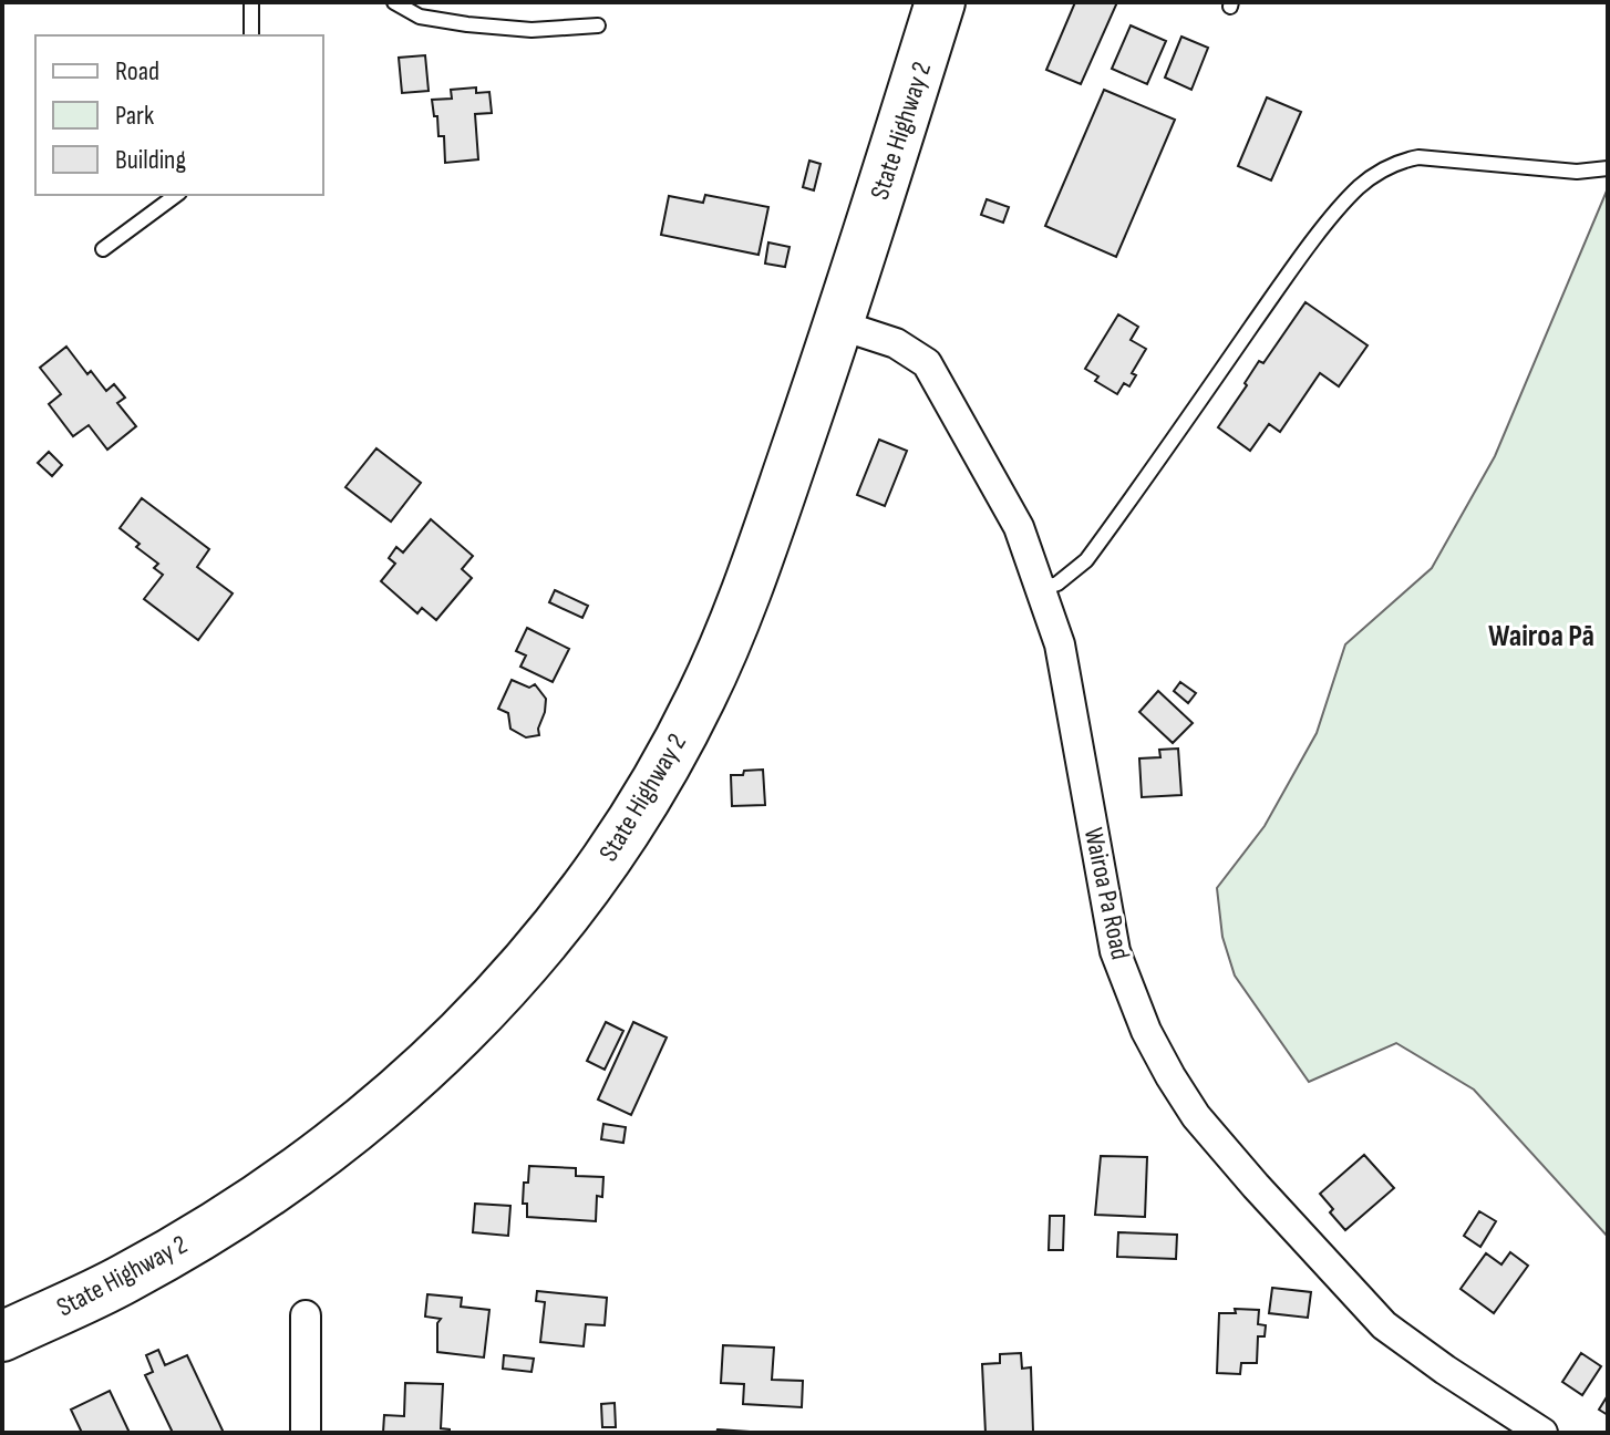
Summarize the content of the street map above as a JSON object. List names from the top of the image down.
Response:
{
  "streets": {
    "highway": ["State Highway 2"],
    "street": ["Wairoa Pa Road"]
  },
  "crossings": [
    ["State Highway 2", "Wairoa Pa Road"]
  ],
  "districts": ["Wairoa Pā"],
  "legend": ["Road", "Park", "Building"]
}
